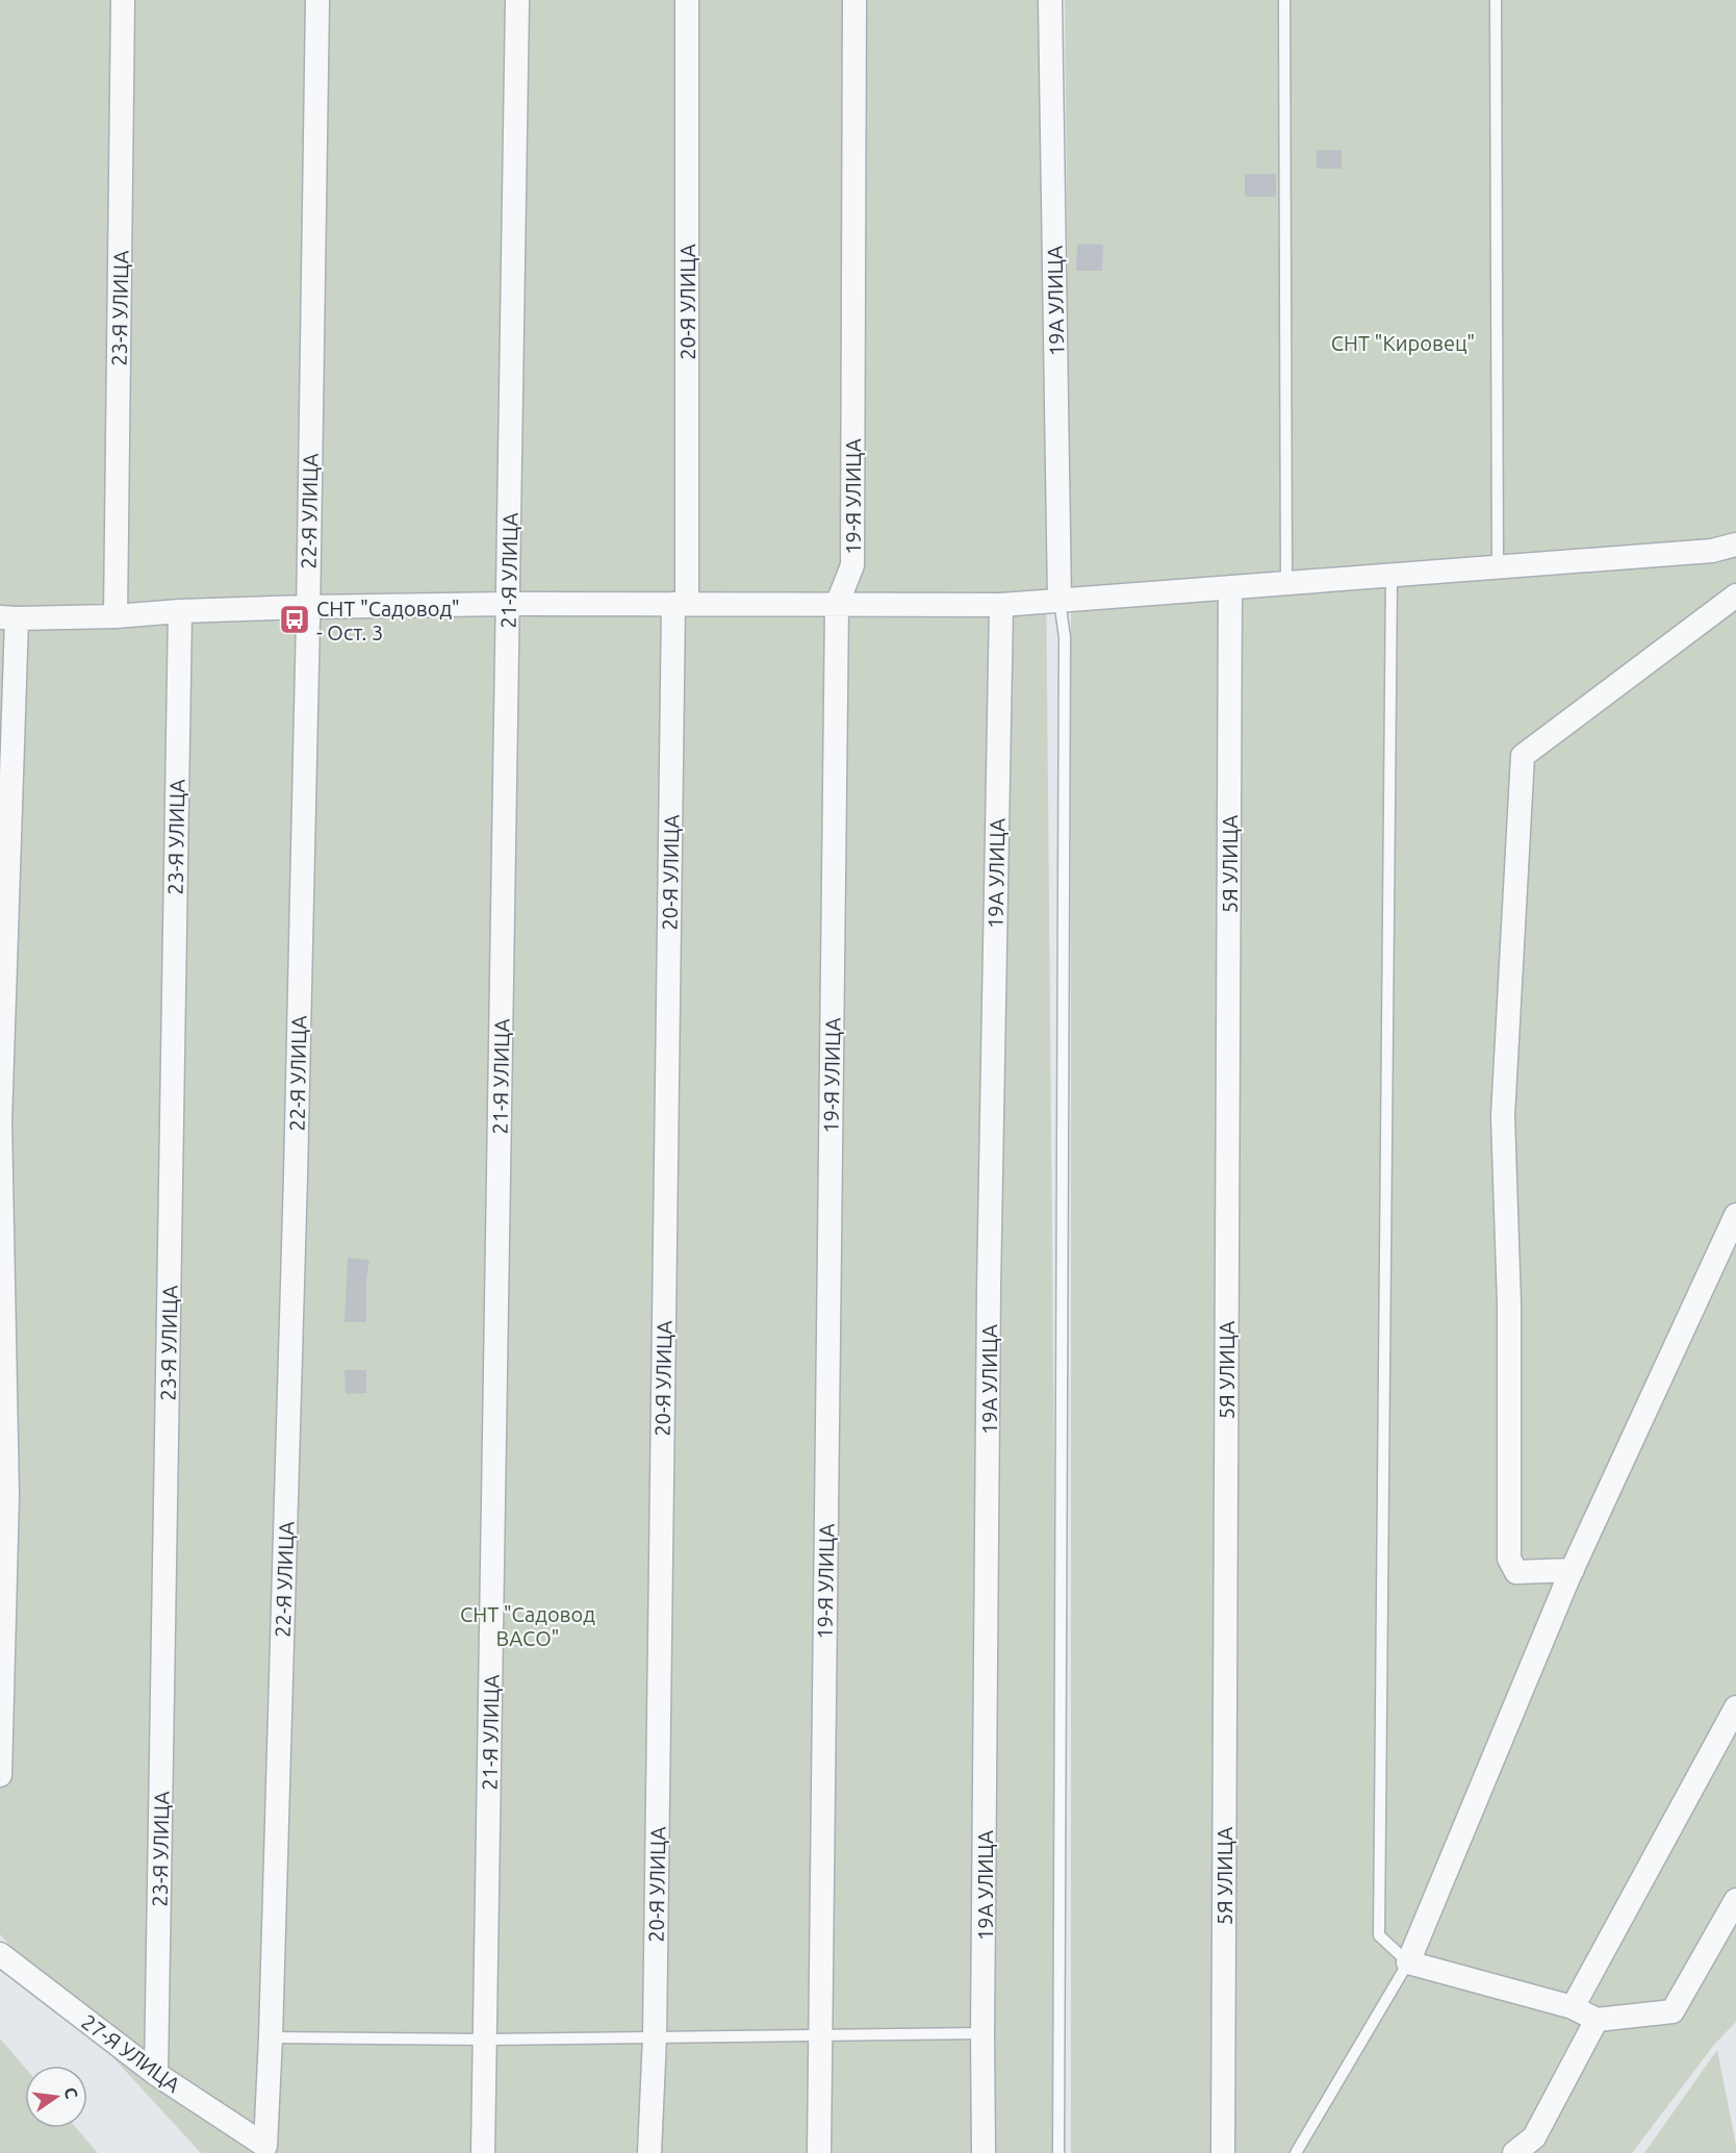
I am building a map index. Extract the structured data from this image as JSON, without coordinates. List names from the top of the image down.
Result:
{
  "streets": {
    "street": [
      "19А УЛИЦА",
      "20-Я УЛИЦА",
      "23-Я УЛИЦА",
      "19-Я УЛИЦА",
      "22-Я УЛИЦА",
      "21-Я УЛИЦА",
      "5Я УЛИЦА",
      "27-Я УЛИЦА"
    ]
  },
  "crossings": [
    ["23-Я УЛИЦА", "27-Я УЛИЦА"],
    ["22-Я УЛИЦА", "27-Я УЛИЦА"]
  ],
  "parks": ["СНТ \"Кировец\"", "СНТ \"Садовод ВАСО\""],
  "places": {
    "bus stop": ["СНТ \"Садовод\" - Ост. 3"]
  },
  "north": "right"
}
